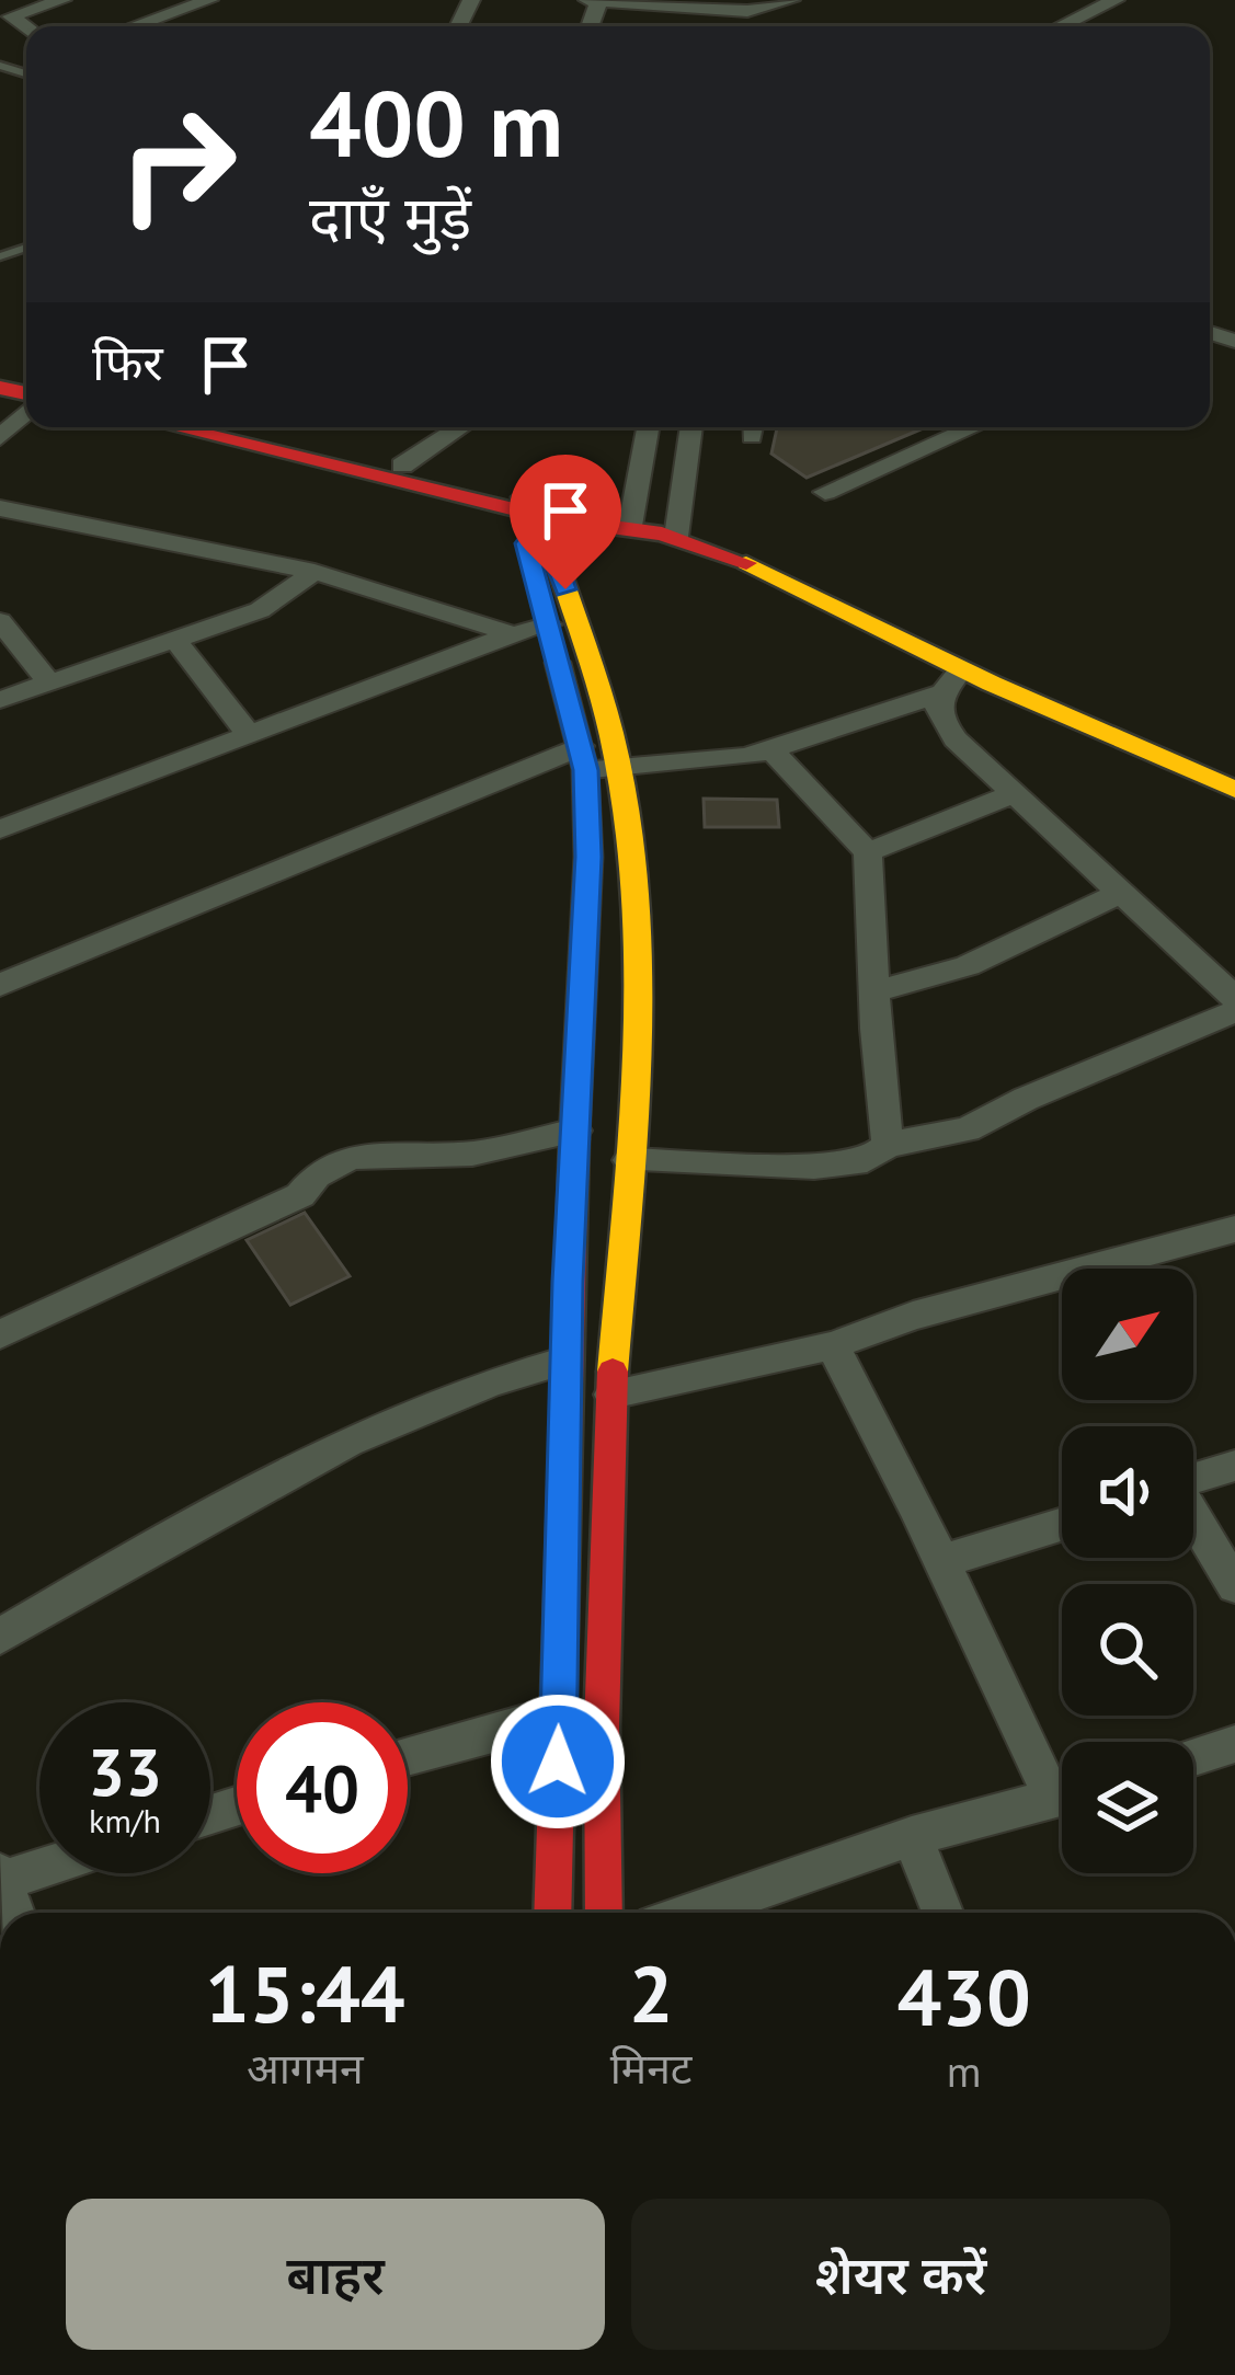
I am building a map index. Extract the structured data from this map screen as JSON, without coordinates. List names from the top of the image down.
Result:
{
  "north": "top right",
  "page": {
    "turn": ["400 m", "दाएँ मुड़ें"],
    "then": "फिर",
    "speed": "33 km/h",
    "limit": "40",
    "eta": [
      "15:44",
      "आगमन",
      "2",
      "मिनट",
      "430",
      "m"
    ],
    "buttons": ["बाहर", "शेयर करें"]
  }
}
